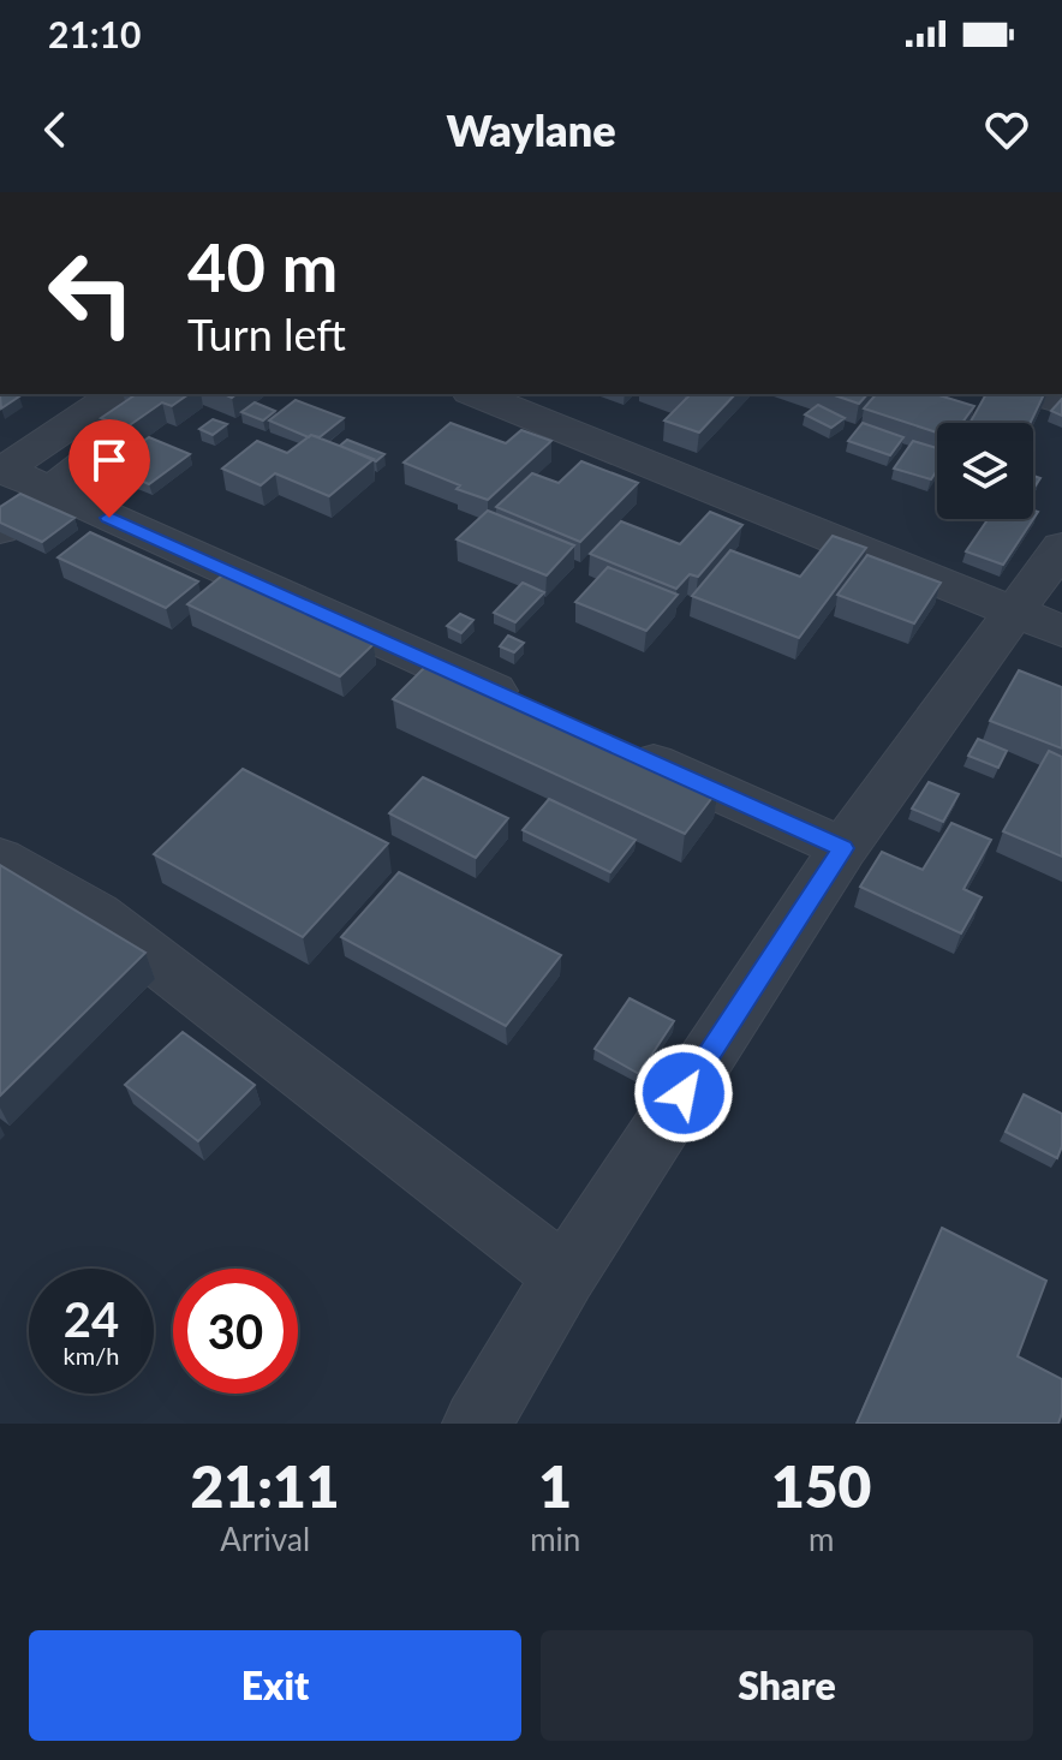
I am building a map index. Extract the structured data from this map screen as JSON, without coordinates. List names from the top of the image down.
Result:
{
  "page": {
    "status": "21:10",
    "header": "Waylane",
    "turn": ["40 m", "Turn left"],
    "speed": "24 km/h",
    "limit": "30",
    "eta": [
      "21:11",
      "Arrival",
      "1",
      "min",
      "150",
      "m"
    ],
    "buttons": ["Exit", "Share"]
  }
}
